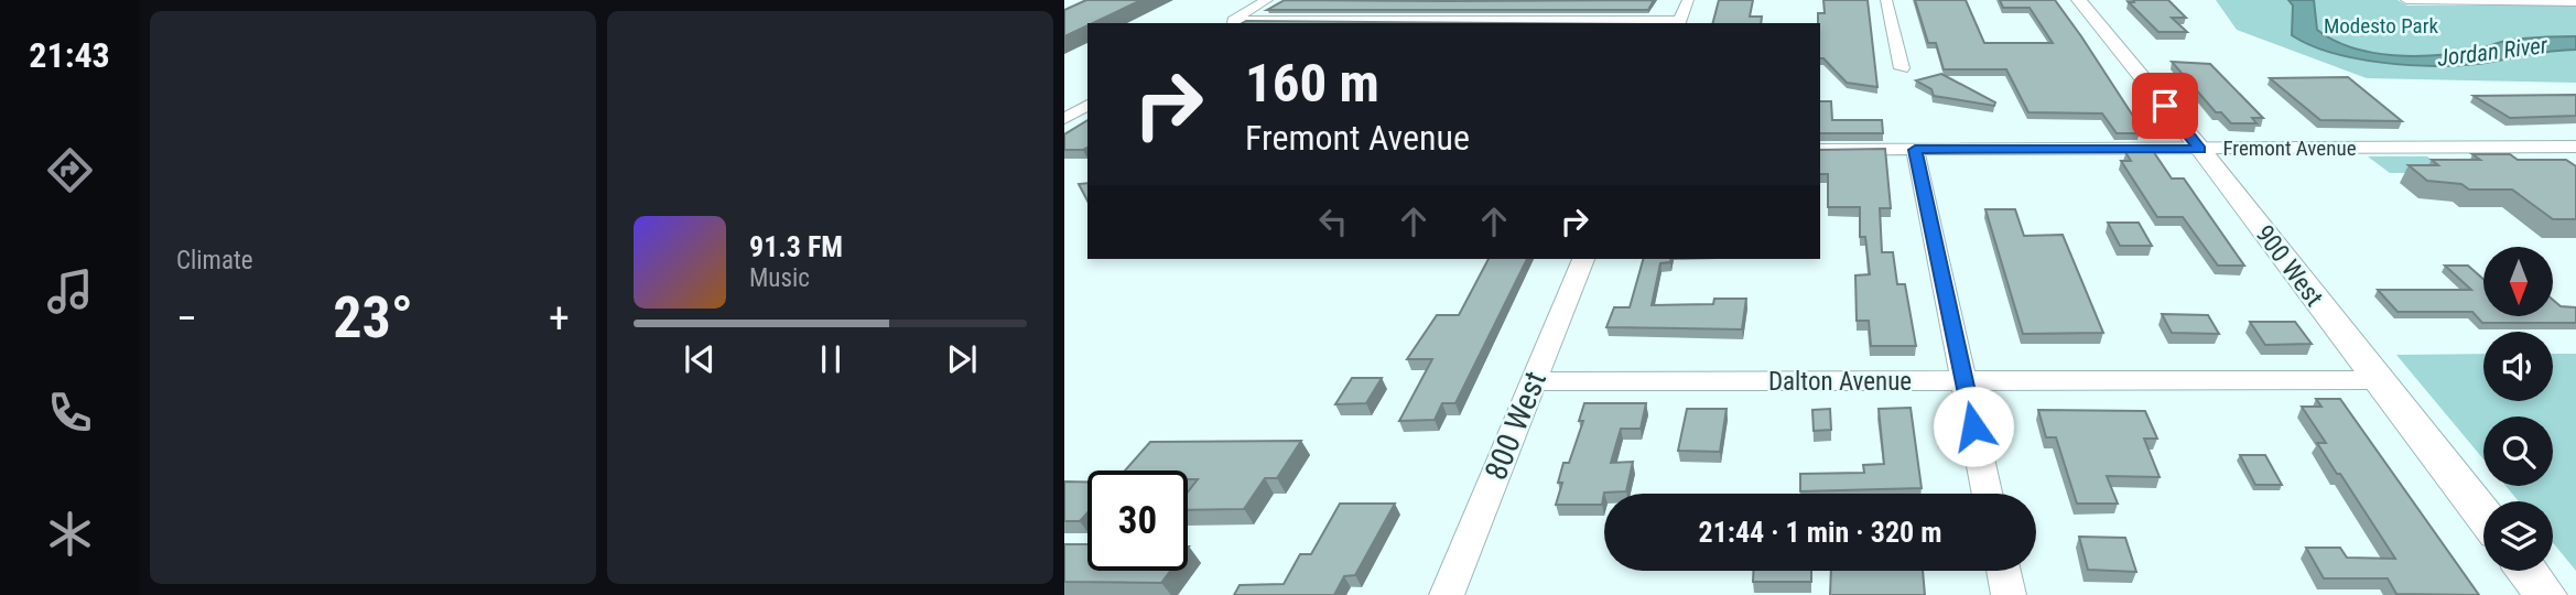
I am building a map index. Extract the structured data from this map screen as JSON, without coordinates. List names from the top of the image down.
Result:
{
  "streets": {
    "main road": ["900 West"],
    "street": ["Fremont Avenue", "Dalton Avenue", "800 West"]
  },
  "crossings": [
    ["Fremont Avenue", "900 West"],
    ["900 West", "Dalton Avenue"],
    ["Dalton Avenue", "800 West"]
  ],
  "water": ["Jordan River"],
  "parks": ["Modesto Park"],
  "north": "bottom",
  "page": {
    "tabs": "21:43",
    "tile": "Climate",
    "turn": ["160 m", "Fremont Avenue"],
    "song": ["91.3 FM", "Music"],
    "heat": ["−", "23°", "+"],
    "limit": "30",
    "trip": "21:44 · 1 min · 320 m"
  }
}
